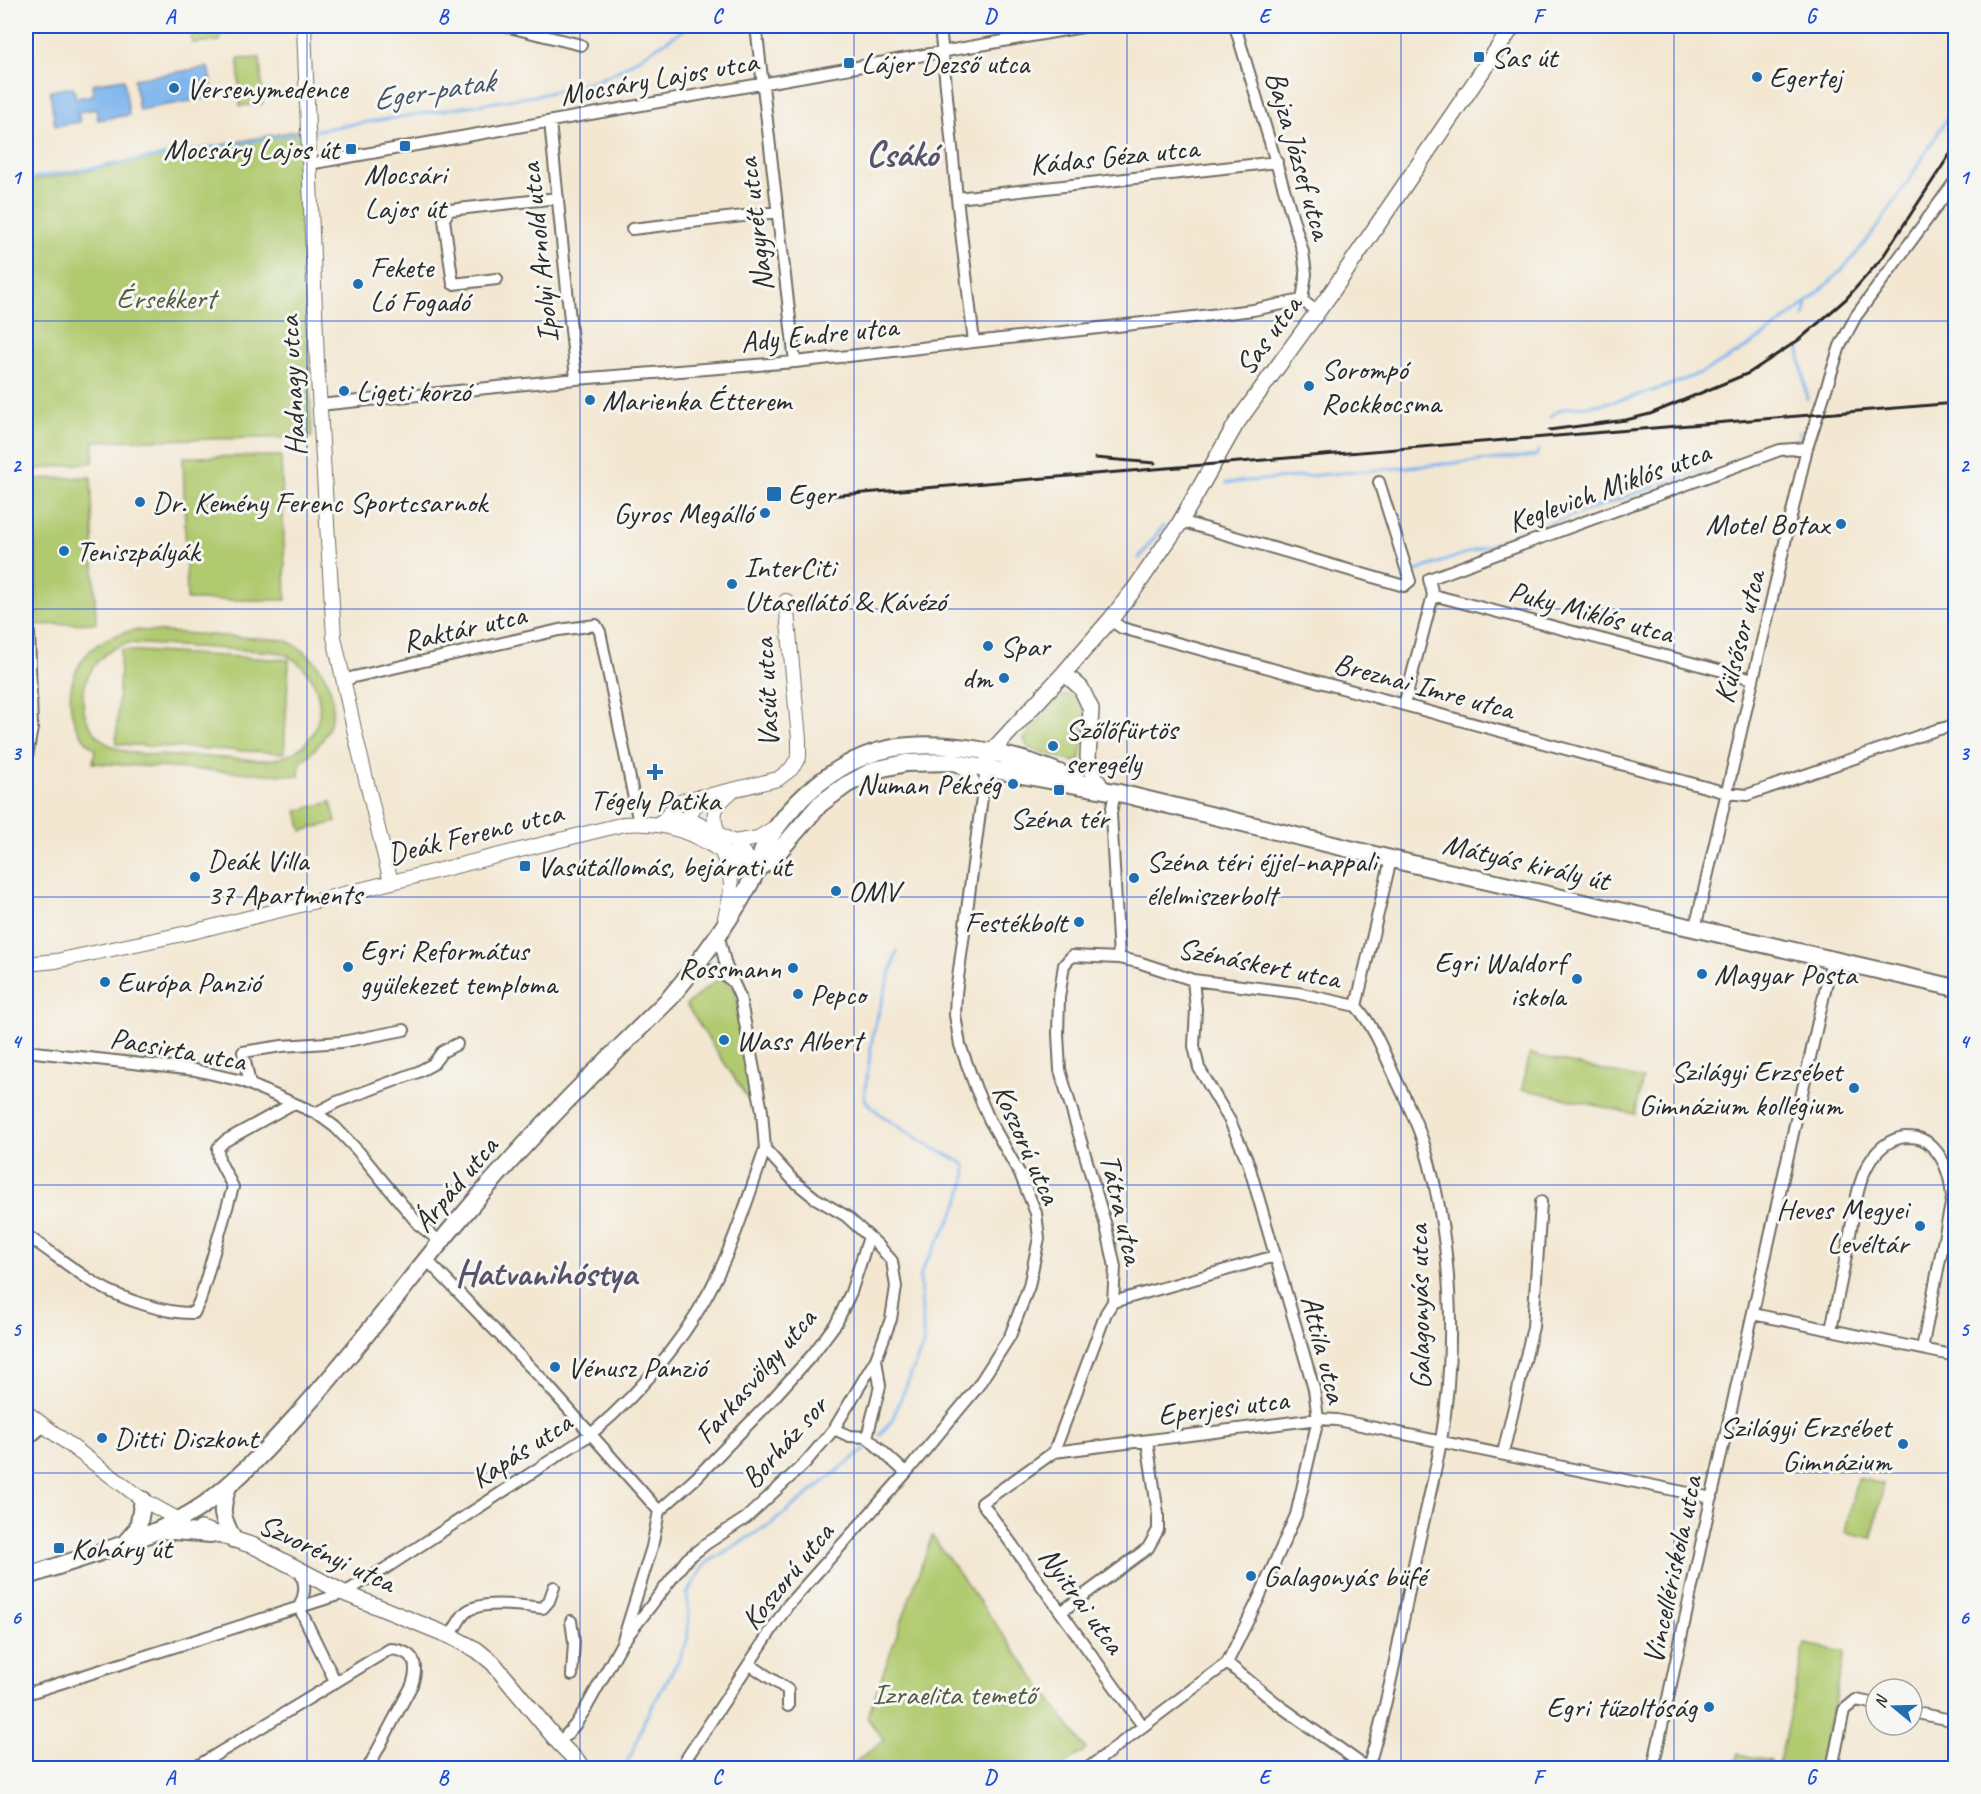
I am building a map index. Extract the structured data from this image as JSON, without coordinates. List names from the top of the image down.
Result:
{
  "streets": {
    "main road": [
      "Sas utca",
      "Mátyás király út",
      "Árpád utca",
      "Szvorényi utca"
    ],
    "street": [
      "Mocsáry Lajos utca",
      "Bajza József utca",
      "Kádas Géza utca",
      "Nagyrét utca",
      "Ipolyi Arnold utca",
      "Ady Endre utca",
      "Hadnagy utca",
      "Keglevich Miklós utca",
      "Puky Miklós utca",
      "Raktár utca",
      "Külsősor utca",
      "Breznai Imre utca",
      "Vasút utca",
      "Deák Ferenc utca",
      "Szénáskert utca",
      "Pacsirta utca",
      "Koszorú utca",
      "Tátra utca",
      "Galagonyás utca",
      "Attila utca",
      "Farkasvölgy utca",
      "Eperjesi utca",
      "Borház sor",
      "Kapás utca",
      "Vincellériskola utca",
      "Nyitrai utca"
    ]
  },
  "crossings": [
    ["Mocsáry Lajos utca", "Nagyrét utca"],
    ["Mocsáry Lajos utca", "Ipolyi Arnold utca"],
    ["Mocsáry Lajos utca", "Hadnagy utca"],
    ["Bajza József utca", "Kádas Géza utca"],
    ["Bajza József utca", "Ady Endre utca"],
    ["Nagyrét utca", "Ady Endre utca"],
    ["Ipolyi Arnold utca", "Ady Endre utca"],
    ["Ady Endre utca", "Hadnagy utca"],
    ["Sas utca", "Breznai Imre utca"],
    ["Sas utca", "Mátyás király út"],
    ["Sas utca", "Koszorú utca"],
    ["Hadnagy utca", "Raktár utca"],
    ["Hadnagy utca", "Deák Ferenc utca"],
    ["Keglevich Miklós utca", "Puky Miklós utca"],
    ["Keglevich Miklós utca", "Külsősor utca"],
    ["Puky Miklós utca", "Külsősor utca"],
    ["Raktár utca", "Deák Ferenc utca"],
    ["Külsősor utca", "Breznai Imre utca"],
    ["Külsősor utca", "Mátyás király út"],
    ["Vasút utca", "Deák Ferenc utca"],
    ["Deák Ferenc utca", "Mátyás király út"],
    ["Deák Ferenc utca", "Árpád utca"],
    ["Mátyás király út", "Koszorú utca"],
    ["Mátyás király út", "Árpád utca"],
    ["Mátyás király út", "Vincellériskola utca"],
    ["Szénáskert utca", "Tátra utca"],
    ["Szénáskert utca", "Galagonyás utca"],
    ["Szénáskert utca", "Attila utca"],
    ["Pacsirta utca", "Árpád utca"],
    ["Árpád utca", "Szvorényi utca"],
    ["Tátra utca", "Eperjesi utca"],
    ["Tátra utca", "Nyitrai utca"],
    ["Galagonyás utca", "Eperjesi utca"],
    ["Attila utca", "Eperjesi utca"],
    ["Attila utca", "Nyitrai utca"],
    ["Farkasvölgy utca", "Borház sor"],
    ["Eperjesi utca", "Vincellériskola utca"],
    ["Eperjesi utca", "Nyitrai utca"],
    ["Kapás utca", "Szvorényi utca"]
  ],
  "districts": ["Csákó", "Hatvanihóstya"],
  "water": ["Eger-patak"],
  "parks": ["Érsekkert", "Izraelita temető"],
  "places": {
    "transit": [
      "Sas út",
      "Lájer Dezső utca",
      "Mocsári Lajos út",
      "Mocsáry Lajos út",
      "Eger",
      "Széna tér",
      "Vasútállomás, bejárati út",
      "Koháry út"
    ],
    "other": [
      "Egertej",
      "Versenymedence",
      "Fekete Ló Fogadó",
      "Sorompó Rockkocsma",
      "Ligeti korzó",
      "Marienka Étterem",
      "Dr. Kemény Ferenc Sportcsarnok",
      "Gyros Megálló",
      "Motel Botax",
      "Teniszpályák",
      "InterCiti Utasellátó & Kávézó",
      "Spar",
      "dm",
      "Szőlőfürtös seregély",
      "Numan Pékség",
      "Deák Villa 37 Apartments",
      "Széna téri éjjel-nappali élelmiszerbolt",
      "OMV",
      "Festékbolt",
      "Egri Református gyülekezet temploma",
      "Rossmann",
      "Magyar Posta",
      "Egri Waldorf iskola",
      "Európa Panzió",
      "Pepco",
      "Wass Albert",
      "Szilágyi Erzsébet Gimnázium kollégium",
      "Heves Megyei Levéltár",
      "Vénusz Panzió",
      "Ditti Diszkont",
      "Szilágyi Erzsébet Gimnázium",
      "Galagonyás büfé",
      "Egri tűzoltóság"
    ],
    "health": ["Tégely Patika"]
  },
  "north": "left",
  "grid": {
    "columns": [
      "A",
      "B",
      "C",
      "D",
      "E",
      "F",
      "G"
    ],
    "rows": [
      "1",
      "2",
      "3",
      "4",
      "5",
      "6"
    ]
  }
}
